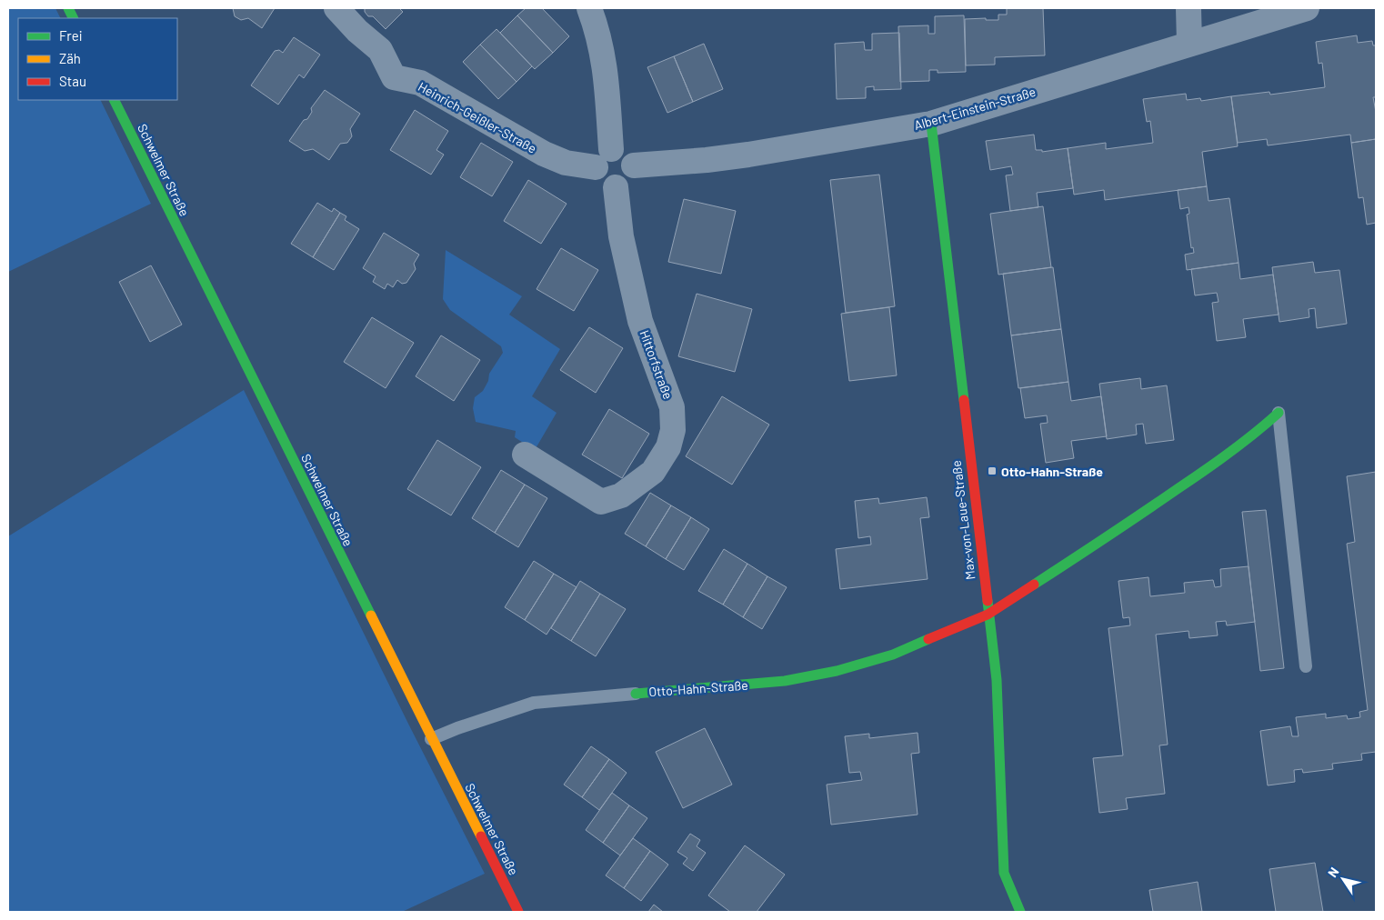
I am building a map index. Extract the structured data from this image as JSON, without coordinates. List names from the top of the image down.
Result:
{
  "streets": {
    "street": [
      "Albert-Einstein-Straße",
      "Heinrich-Geißler-Straße",
      "Schwelmer Straße",
      "Hittorfstraße",
      "Max-von-Laue-Straße",
      "Otto-Hahn-Straße"
    ]
  },
  "crossings": [
    ["Albert-Einstein-Straße", "Heinrich-Geißler-Straße"],
    ["Albert-Einstein-Straße", "Hittorfstraße"],
    ["Albert-Einstein-Straße", "Max-von-Laue-Straße"],
    ["Heinrich-Geißler-Straße", "Hittorfstraße"],
    ["Schwelmer Straße", "Otto-Hahn-Straße"],
    ["Max-von-Laue-Straße", "Otto-Hahn-Straße"]
  ],
  "places": {
    "transit": ["Otto-Hahn-Straße"]
  },
  "legend": ["Frei", "Zäh", "Stau"],
  "north": "top left"
}
